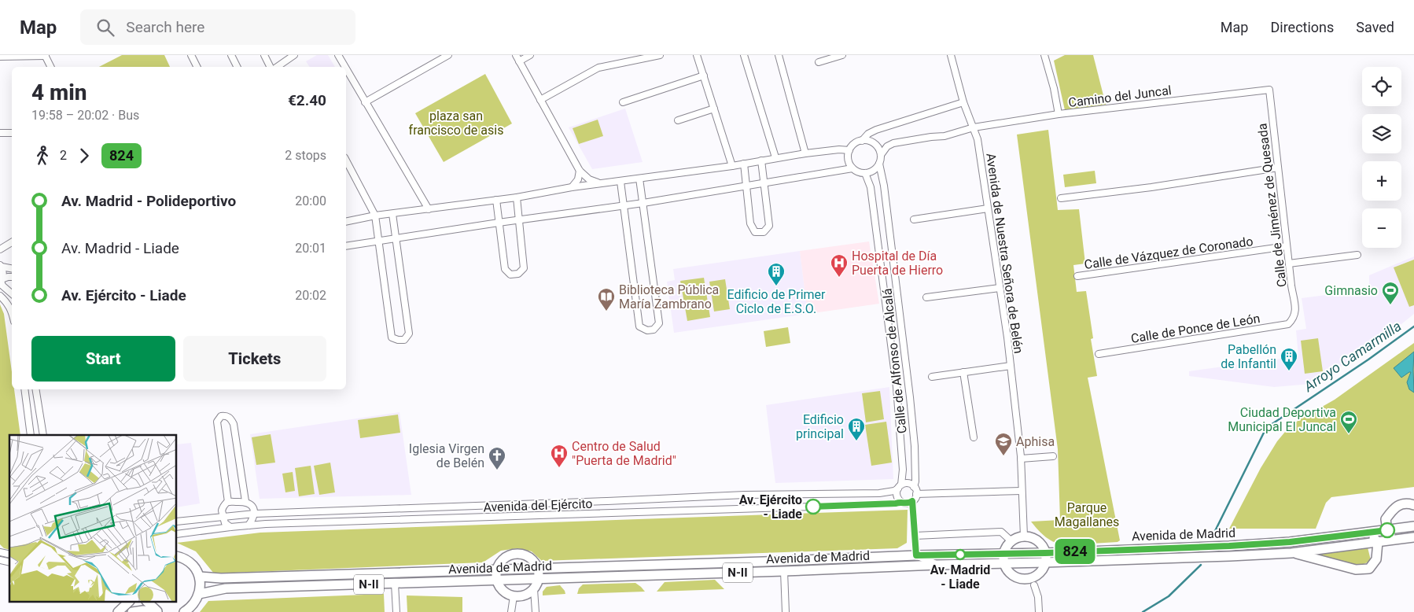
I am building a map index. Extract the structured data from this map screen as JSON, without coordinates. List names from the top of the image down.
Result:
{
  "streets": {
    "main road": ["Avenida de Madrid", "N-II"],
    "street": [
      "Camino del Juncal",
      "Calle de Jiménez de Quesada",
      "Calle de Vázquez de Coronado",
      "Avenida de Nuestra Señora de Belén",
      "Calle de Ponce de León",
      "Calle de Alfonso de Alcalá",
      "Avenida del Ejército"
    ]
  },
  "crossings": [
    ["Camino del Juncal", "Calle de Jiménez de Quesada"],
    ["Camino del Juncal", "Avenida de Nuestra Señora de Belén"],
    ["Camino del Juncal", "Calle de Alfonso de Alcalá"],
    ["Calle de Jiménez de Quesada", "Calle de Vázquez de Coronado"],
    ["Calle de Jiménez de Quesada", "Calle de Ponce de León"],
    ["Calle de Alfonso de Alcalá", "Avenida del Ejército"]
  ],
  "water": ["Arroyo Camarmilla"],
  "parks": ["plaza san francisco de asis", "Parque Magallanes"],
  "places": {
    "hospital": ["Hospital de Día Puerta de Hierro", "Centro de Salud \"Puerta de Madrid\""],
    "building": ["Edificio de Primer Ciclo de E.S.O.", "Pabellón de Infantil", "Edificio principal"],
    "sports": ["Gimnasio", "Ciudad Deportiva Municipal El Juncal"],
    "library": ["Biblioteca Pública María Zambrano"],
    "school or university": ["Aphisa"],
    "church": ["Iglesia Virgen de Belén"],
    "other": ["Av. Ejército - Liade", "Av. Madrid - Liade"]
  },
  "lines": ["bus line 824"],
  "page": {
    "header": "Map",
    "search": "Search here",
    "nav": ["Map", "Directions", "Saved"],
    "on_map": "824",
    "map_buttons": ["+", "−"],
    "heading": ["4 min", "19:58 – 20:02 · Bus", "€2.40"],
    "legs": ["2", "824", "2 stops"],
    "list": [
      {
        "name": "Av. Madrid - Polideportivo",
        "value": "20:00"
      },
      {
        "name": "Av. Madrid - Liade",
        "value": "20:01"
      },
      {
        "name": "Av. Ejército - Liade",
        "value": "20:02"
      }
    ],
    "buttons": ["Start", "Tickets"]
  }
}
